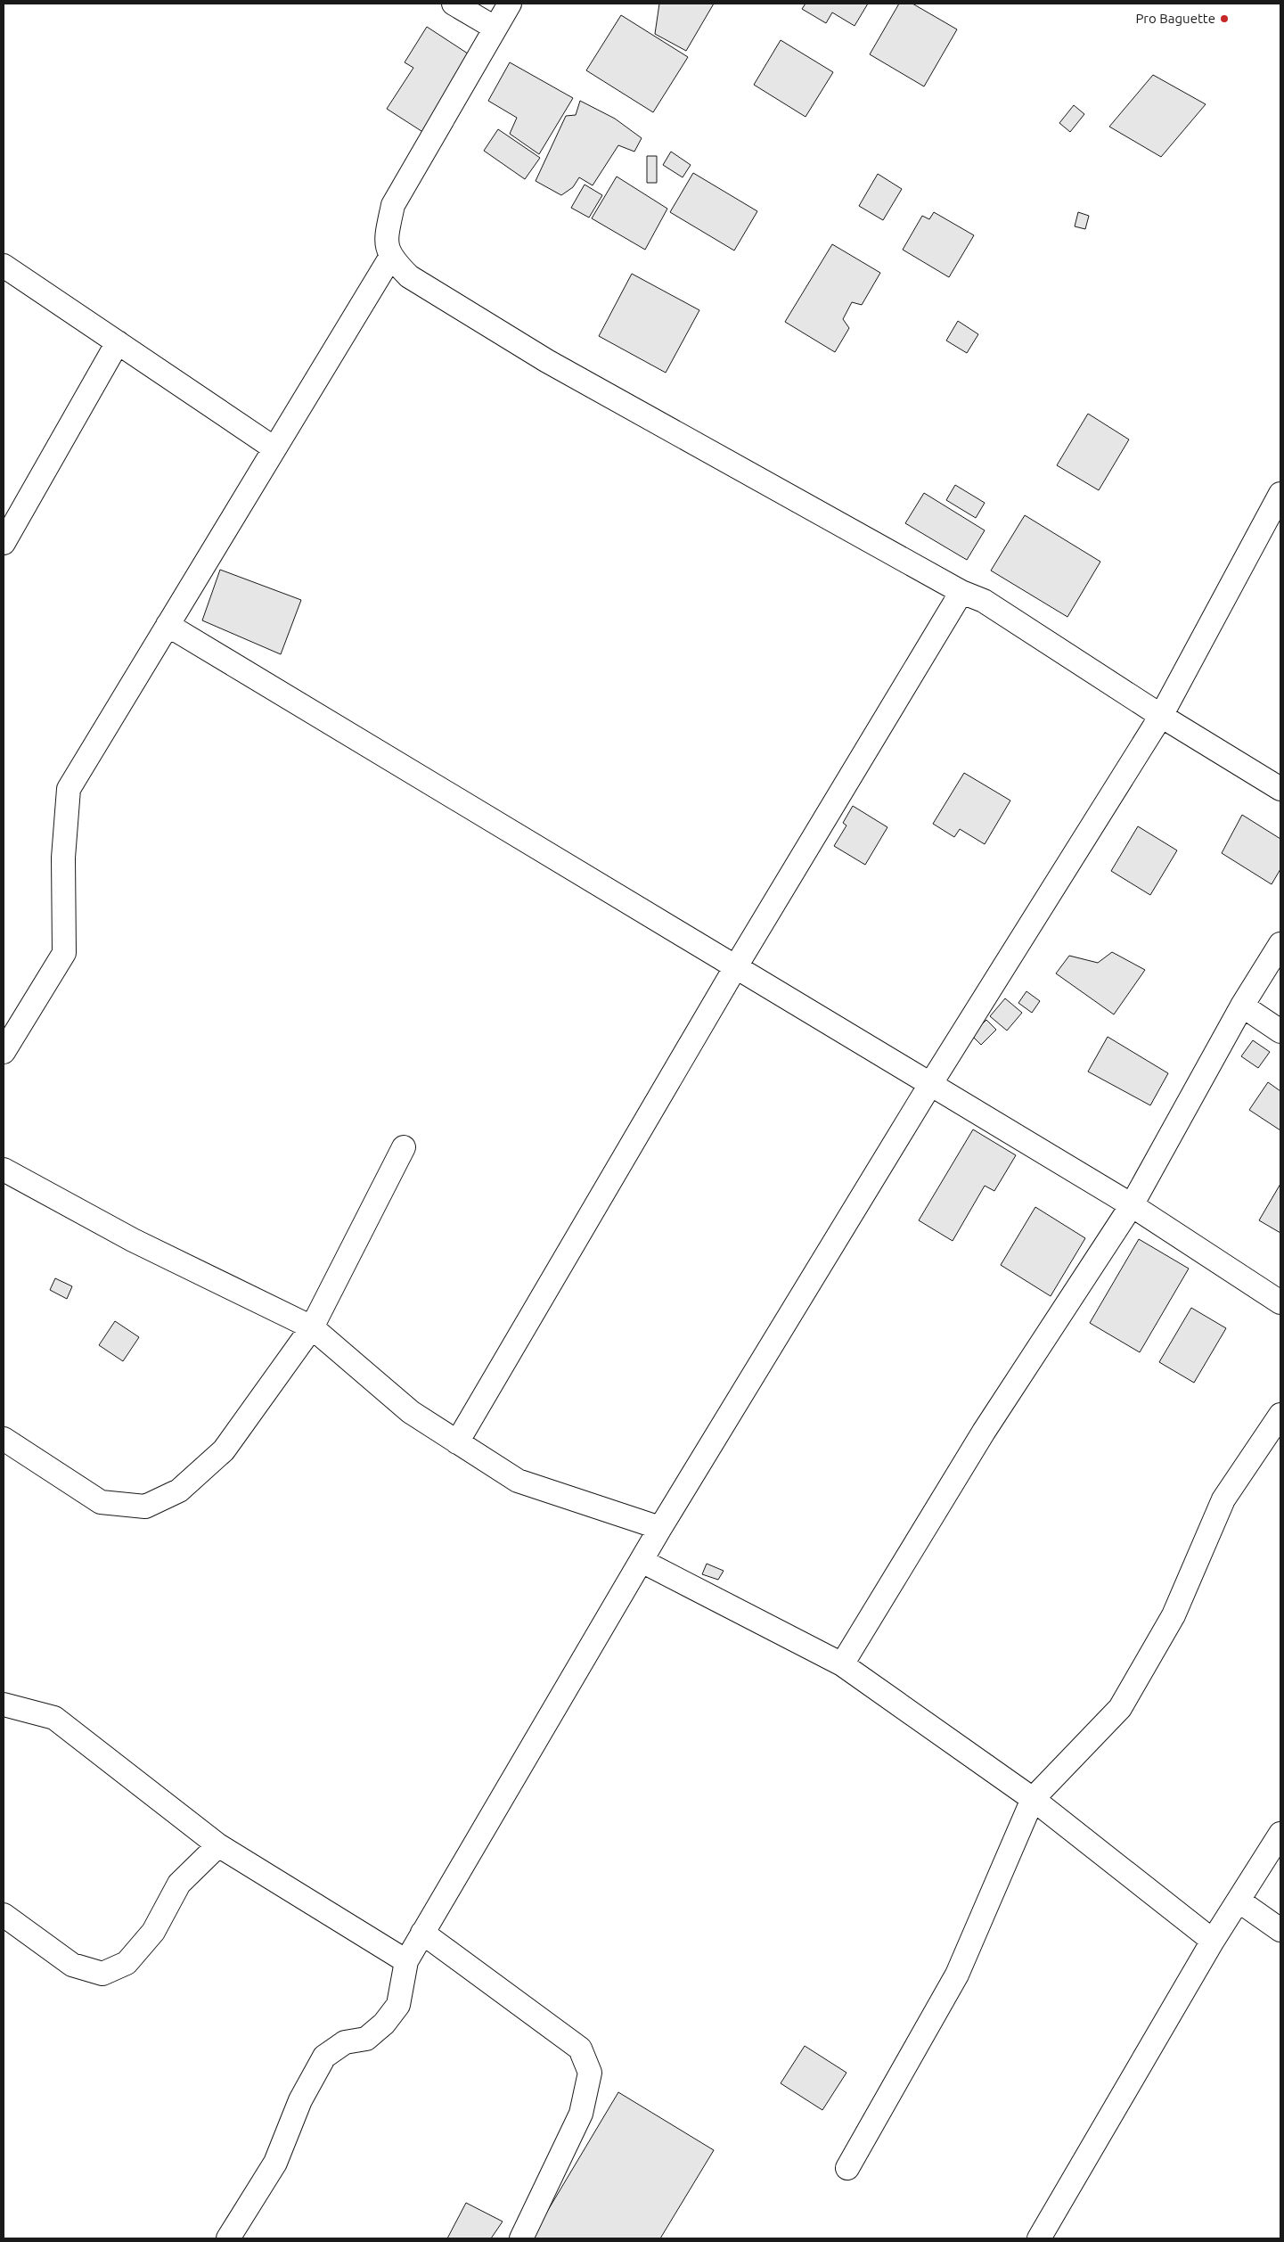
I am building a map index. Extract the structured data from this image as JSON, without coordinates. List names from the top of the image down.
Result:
{
  "places": ["Pro Baguette"]
}
